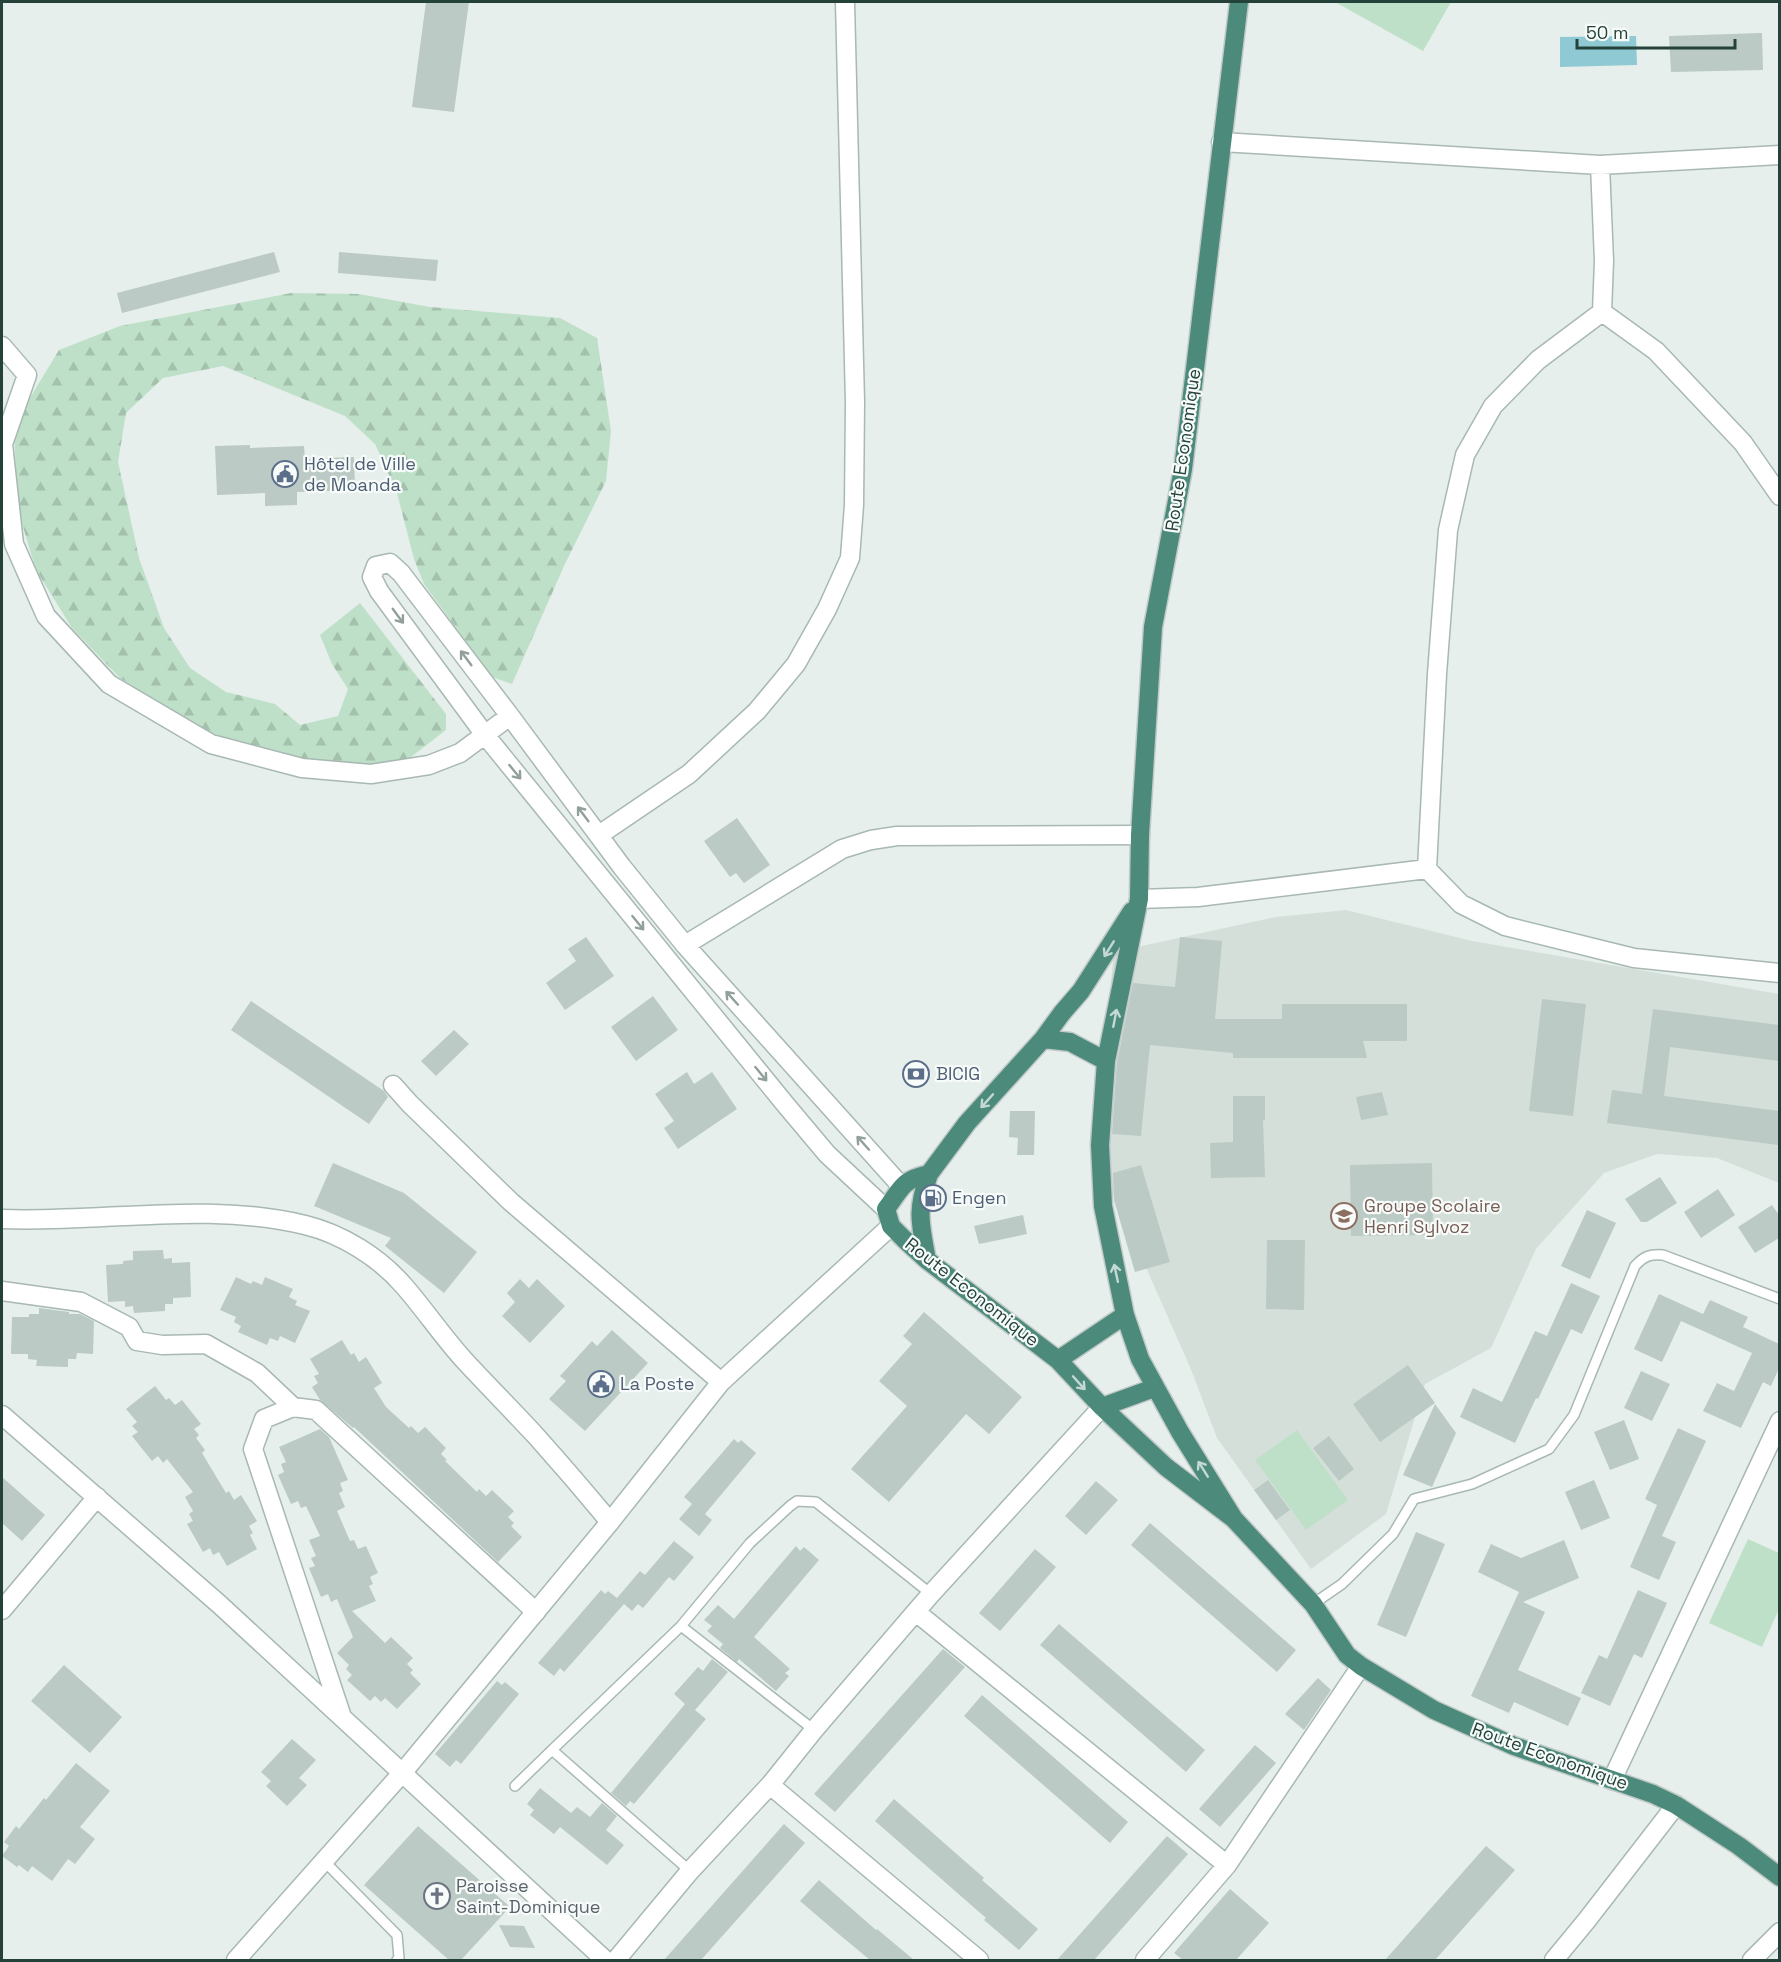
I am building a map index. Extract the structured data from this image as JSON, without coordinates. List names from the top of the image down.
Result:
{
  "streets": {
    "highway": ["Route Economique"]
  },
  "places": {
    "public building": ["Hôtel de Ville de Moanda", "La Poste"],
    "bank": ["BICIG"],
    "fuel station": ["Engen"],
    "school or university": ["Groupe Scolaire Henri Sylvoz"],
    "church": ["Paroisse Saint-Dominique"]
  },
  "scale_bar": "50 m"
}
